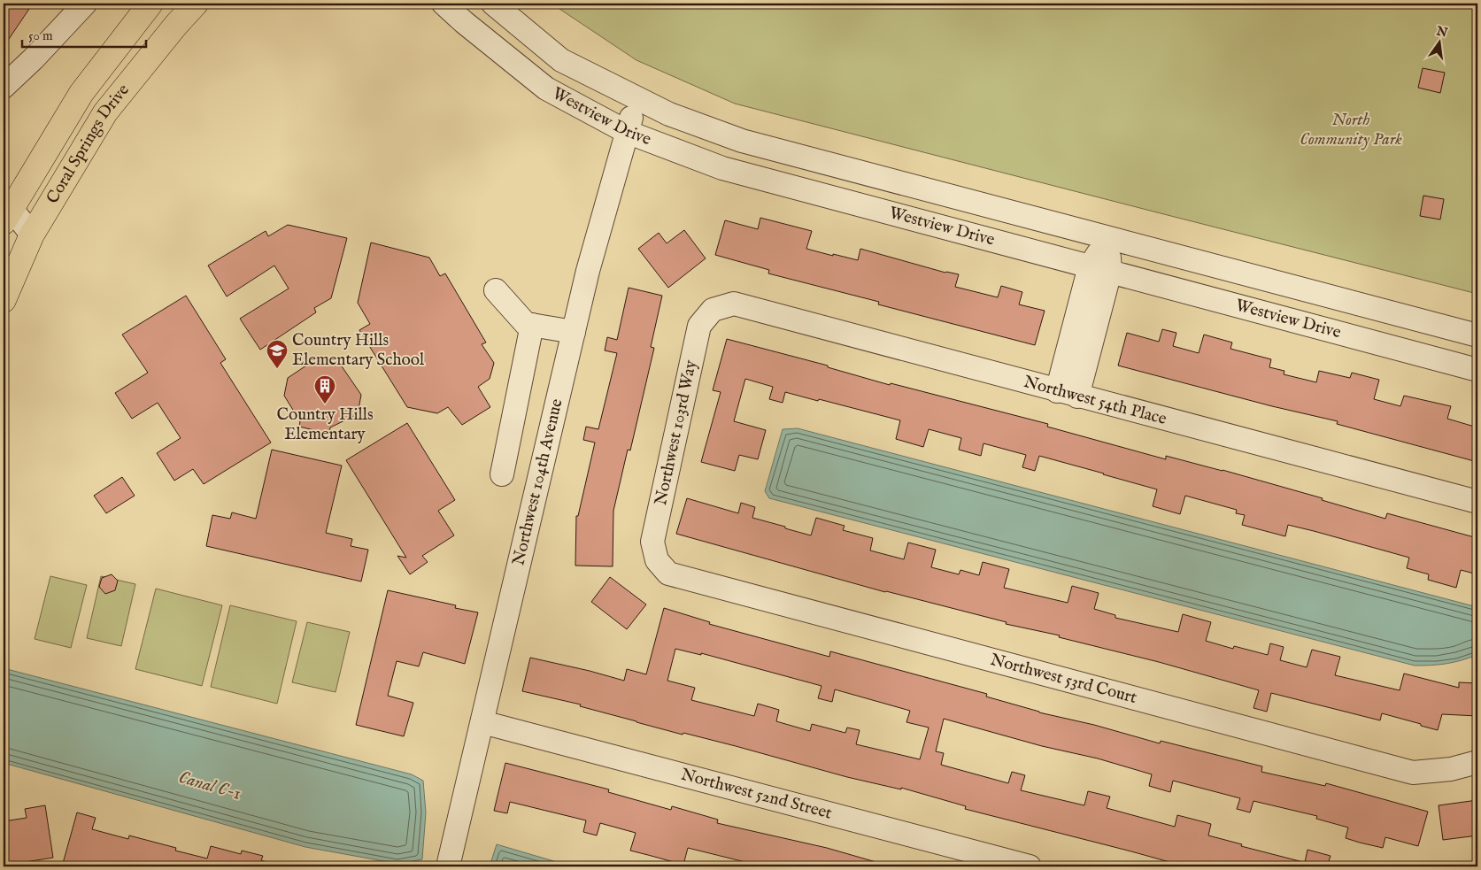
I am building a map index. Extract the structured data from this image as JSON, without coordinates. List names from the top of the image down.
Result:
{
  "streets": {
    "main road": ["Coral Springs Drive"],
    "street": [
      "Westview Drive",
      "Northwest 54th Place",
      "Northwest 103rd Way",
      "Northwest 104th Avenue",
      "Northwest 53rd Court",
      "Northwest 52nd Street"
    ]
  },
  "crossings": [
    ["Westview Drive", "Northwest 104th Avenue"],
    ["Northwest 54th Place", "Northwest 103rd Way"],
    ["Northwest 103rd Way", "Northwest 53rd Court"],
    ["Northwest 104th Avenue", "Northwest 52nd Street"]
  ],
  "water": ["Canal C-1"],
  "parks": ["North Community Park"],
  "places": {
    "school or university": ["Country Hills Elementary School"],
    "building": ["Country Hills Elementary"]
  },
  "scale_bar": "50 m",
  "north": "top"
}
